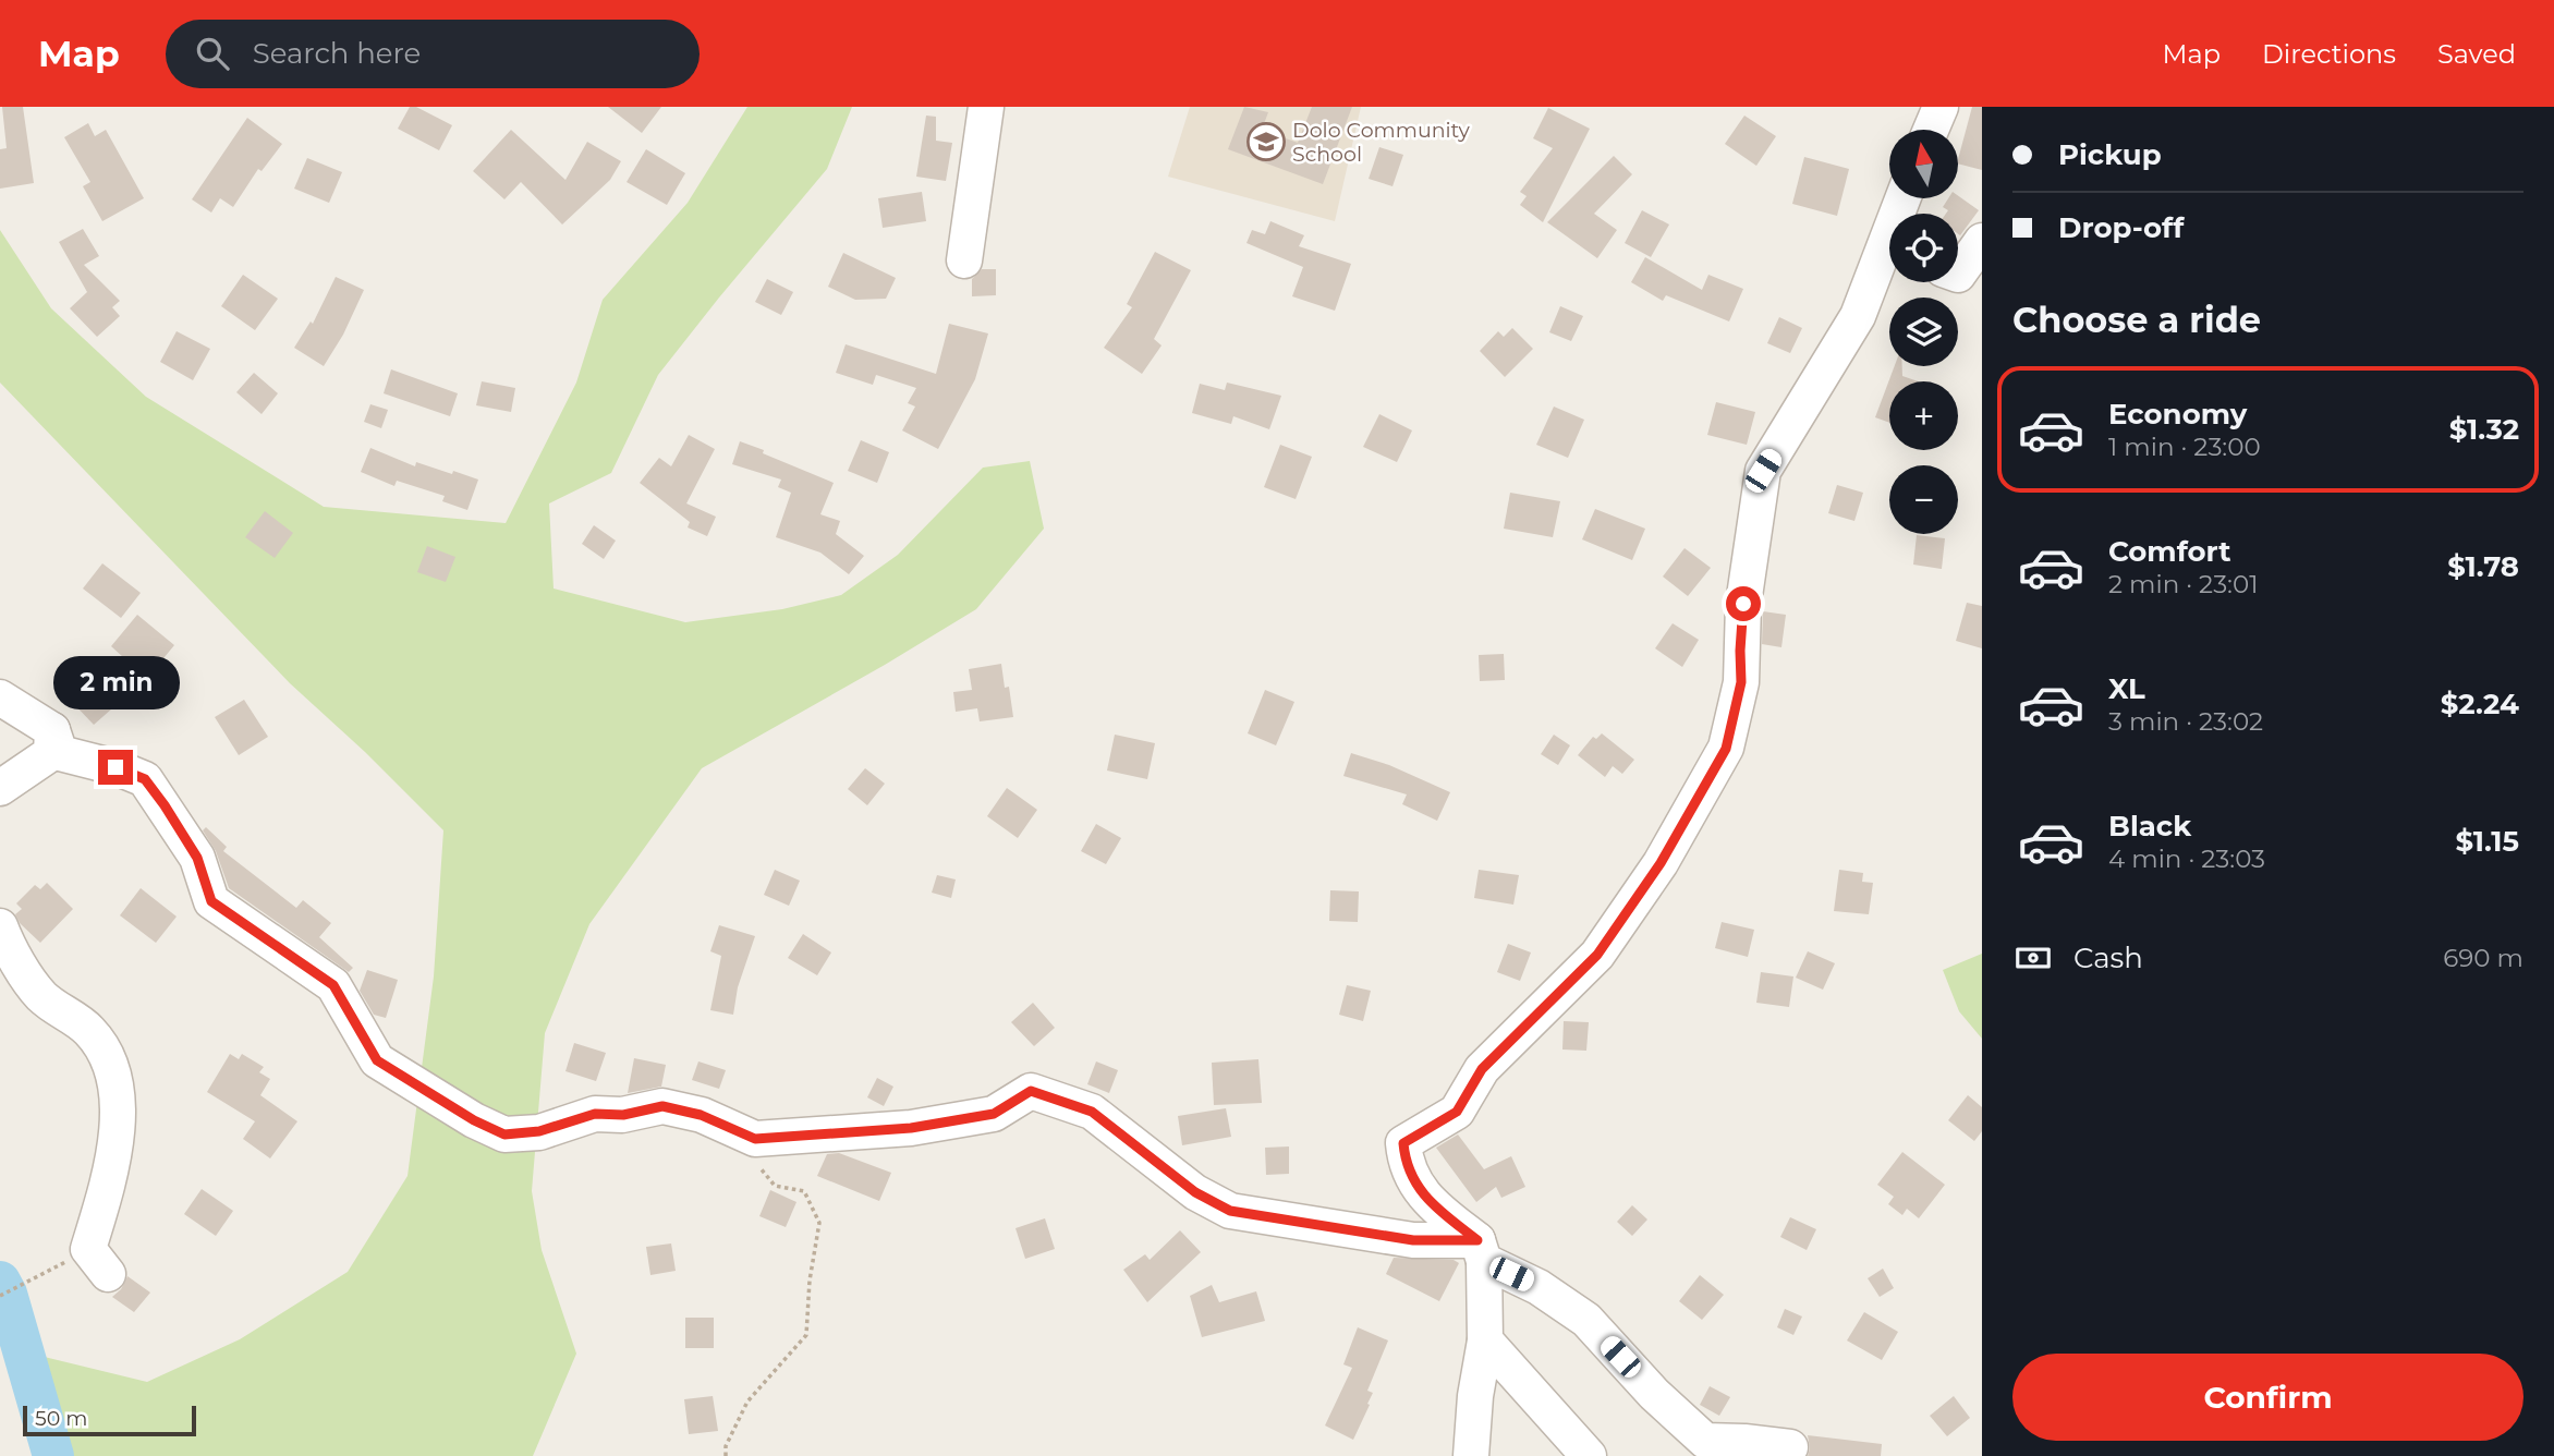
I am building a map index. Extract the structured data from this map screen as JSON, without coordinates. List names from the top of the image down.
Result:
{
  "places": {
    "school or university": ["Dolo Community School"]
  },
  "scale_bar": "50 m",
  "north": "top",
  "page": {
    "header": "Map",
    "search": "Search here",
    "nav": ["Map", "Directions", "Saved"],
    "banner": ["Pickup", "Drop-off"],
    "map_buttons": ["+", "−"],
    "heading": "Choose a ride",
    "list": [
      {
        "name": "Economy",
        "note": "1 min · 23:00",
        "value": "$1.32"
      },
      {
        "name": "Comfort",
        "note": "2 min · 23:01",
        "value": "$1.78"
      },
      {
        "name": "XL",
        "note": "3 min · 23:02",
        "value": "$2.24"
      },
      {
        "name": "Black",
        "note": "4 min · 23:03",
        "value": "$1.15"
      }
    ],
    "bubble": "2 min",
    "pay": ["Cash", "690 m"],
    "buttons": "Confirm",
    "scale": "50 m"
  }
}
